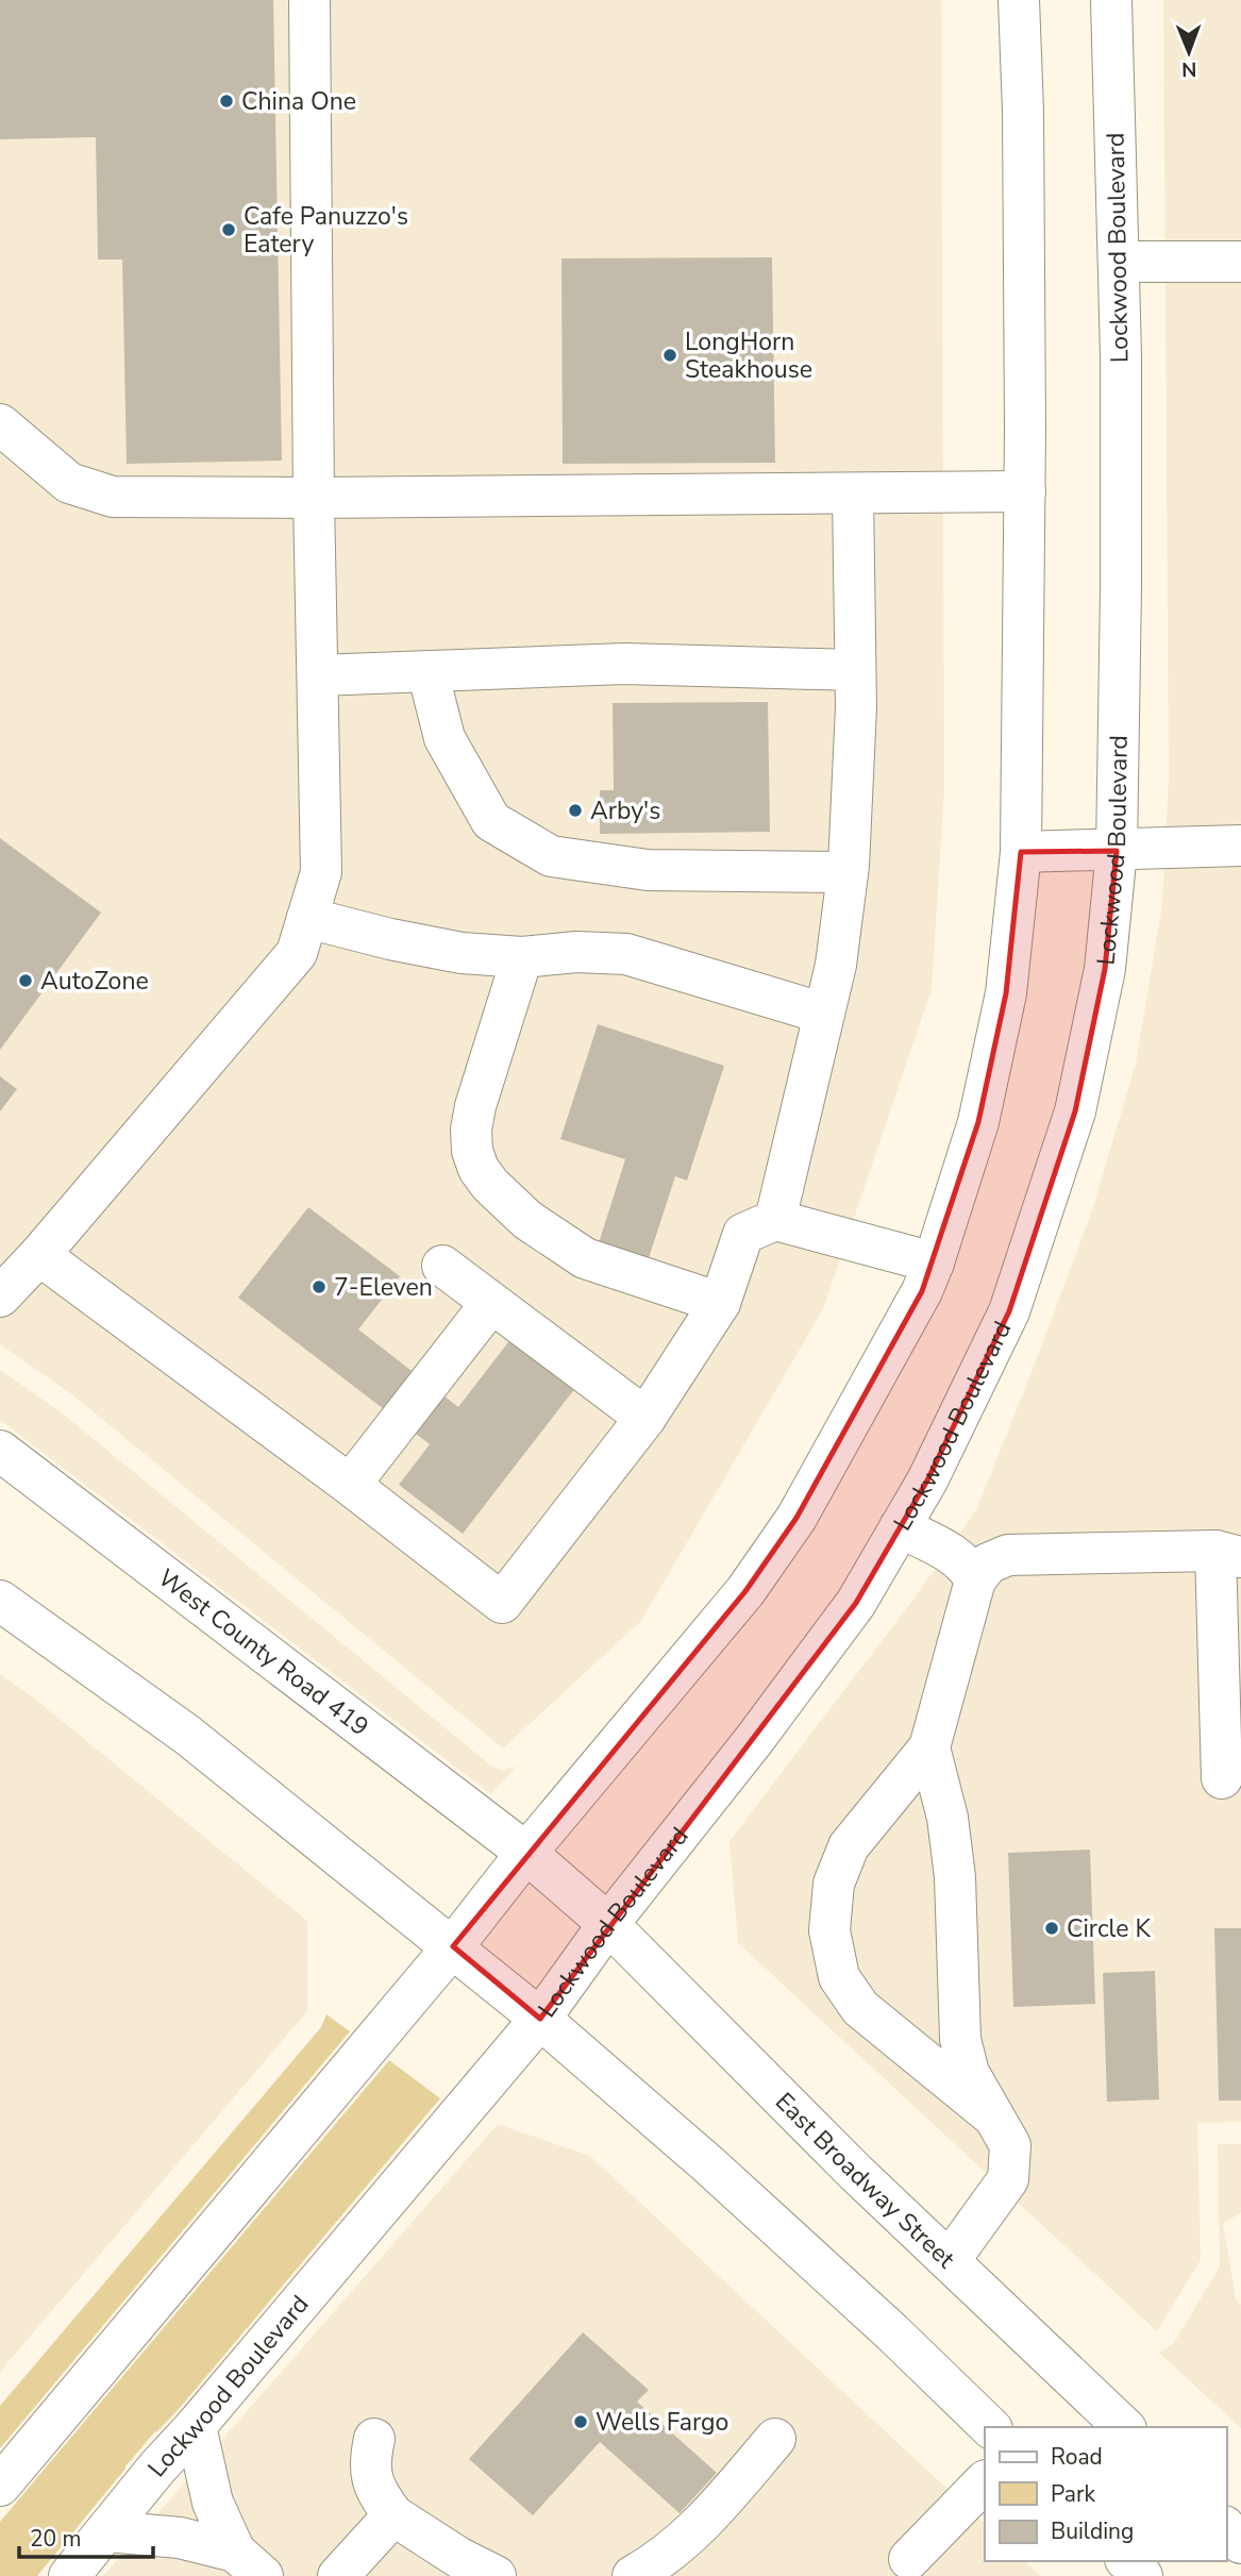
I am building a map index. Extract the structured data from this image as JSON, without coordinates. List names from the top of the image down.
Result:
{
  "streets": {
    "street": ["Lockwood Boulevard", "West County Road 419", "East Broadway Street"]
  },
  "crossings": [
    ["Lockwood Boulevard", "West County Road 419"],
    ["Lockwood Boulevard", "East Broadway Street"],
    ["West County Road 419", "East Broadway Street"]
  ],
  "places": [
    "China One",
    "Cafe Panuzzo's Eatery",
    "LongHorn Steakhouse",
    "Arby's",
    "AutoZone",
    "7-Eleven",
    "Circle K",
    "Wells Fargo"
  ],
  "legend": ["Road", "Park", "Building"],
  "scale_bar": "20 m",
  "north": "bottom"
}
